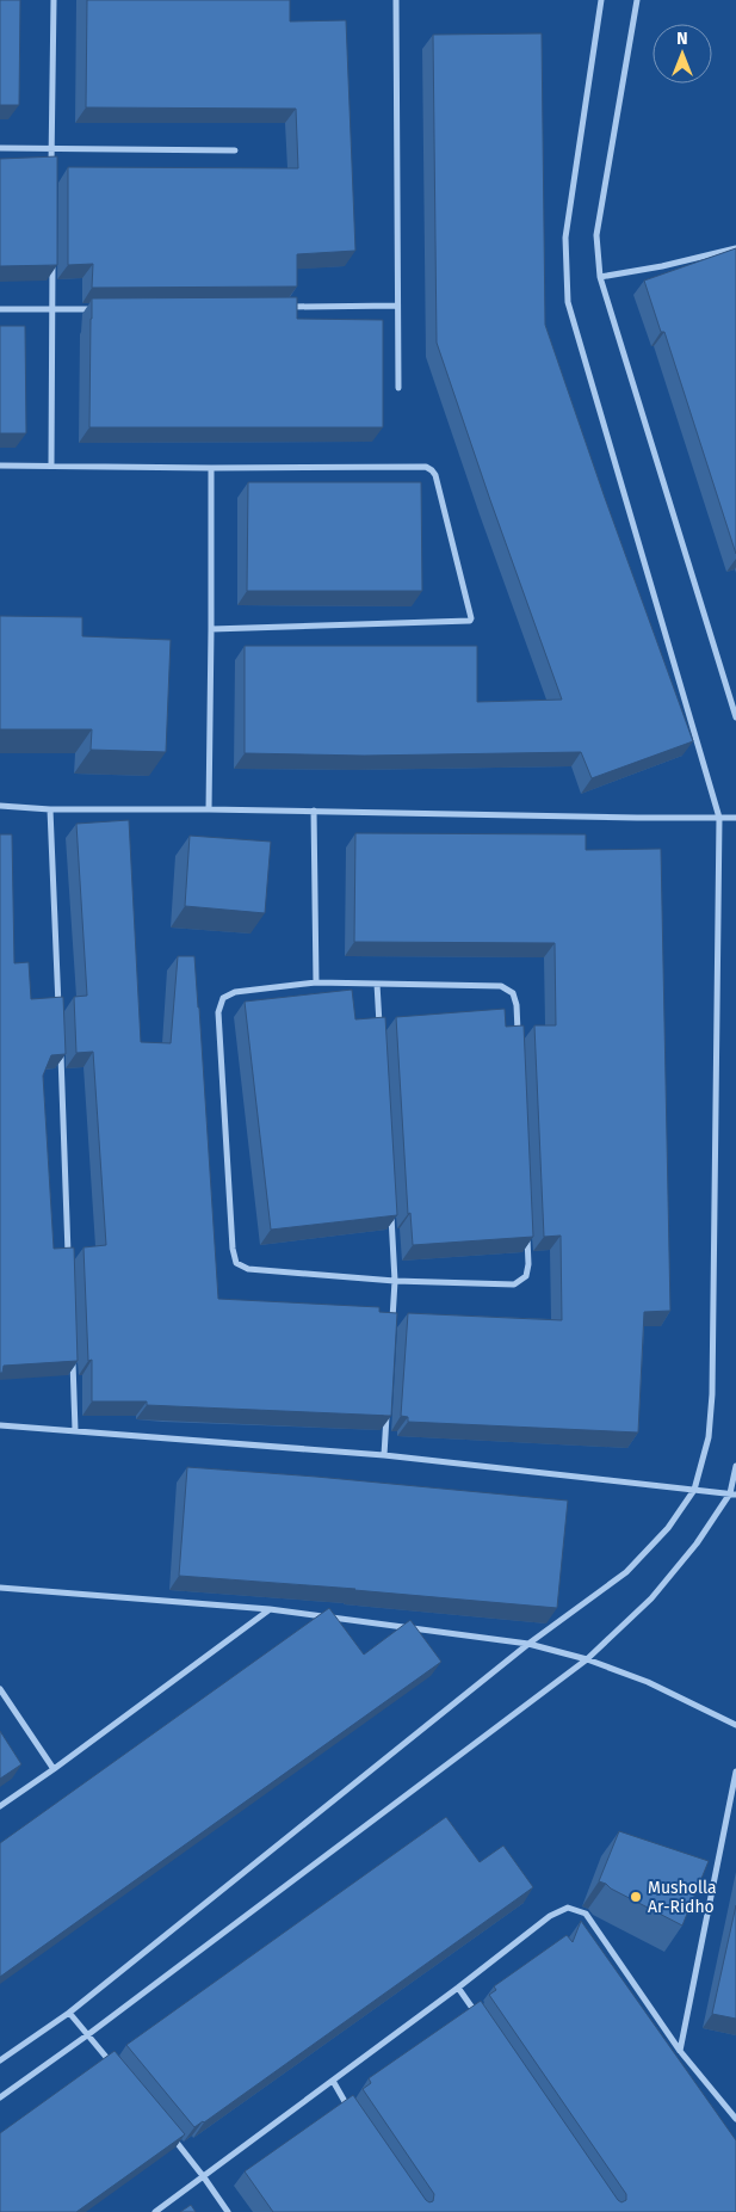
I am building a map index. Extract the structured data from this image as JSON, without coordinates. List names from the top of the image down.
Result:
{
  "places": ["Musholla Ar-Ridho"],
  "north": "top"
}
